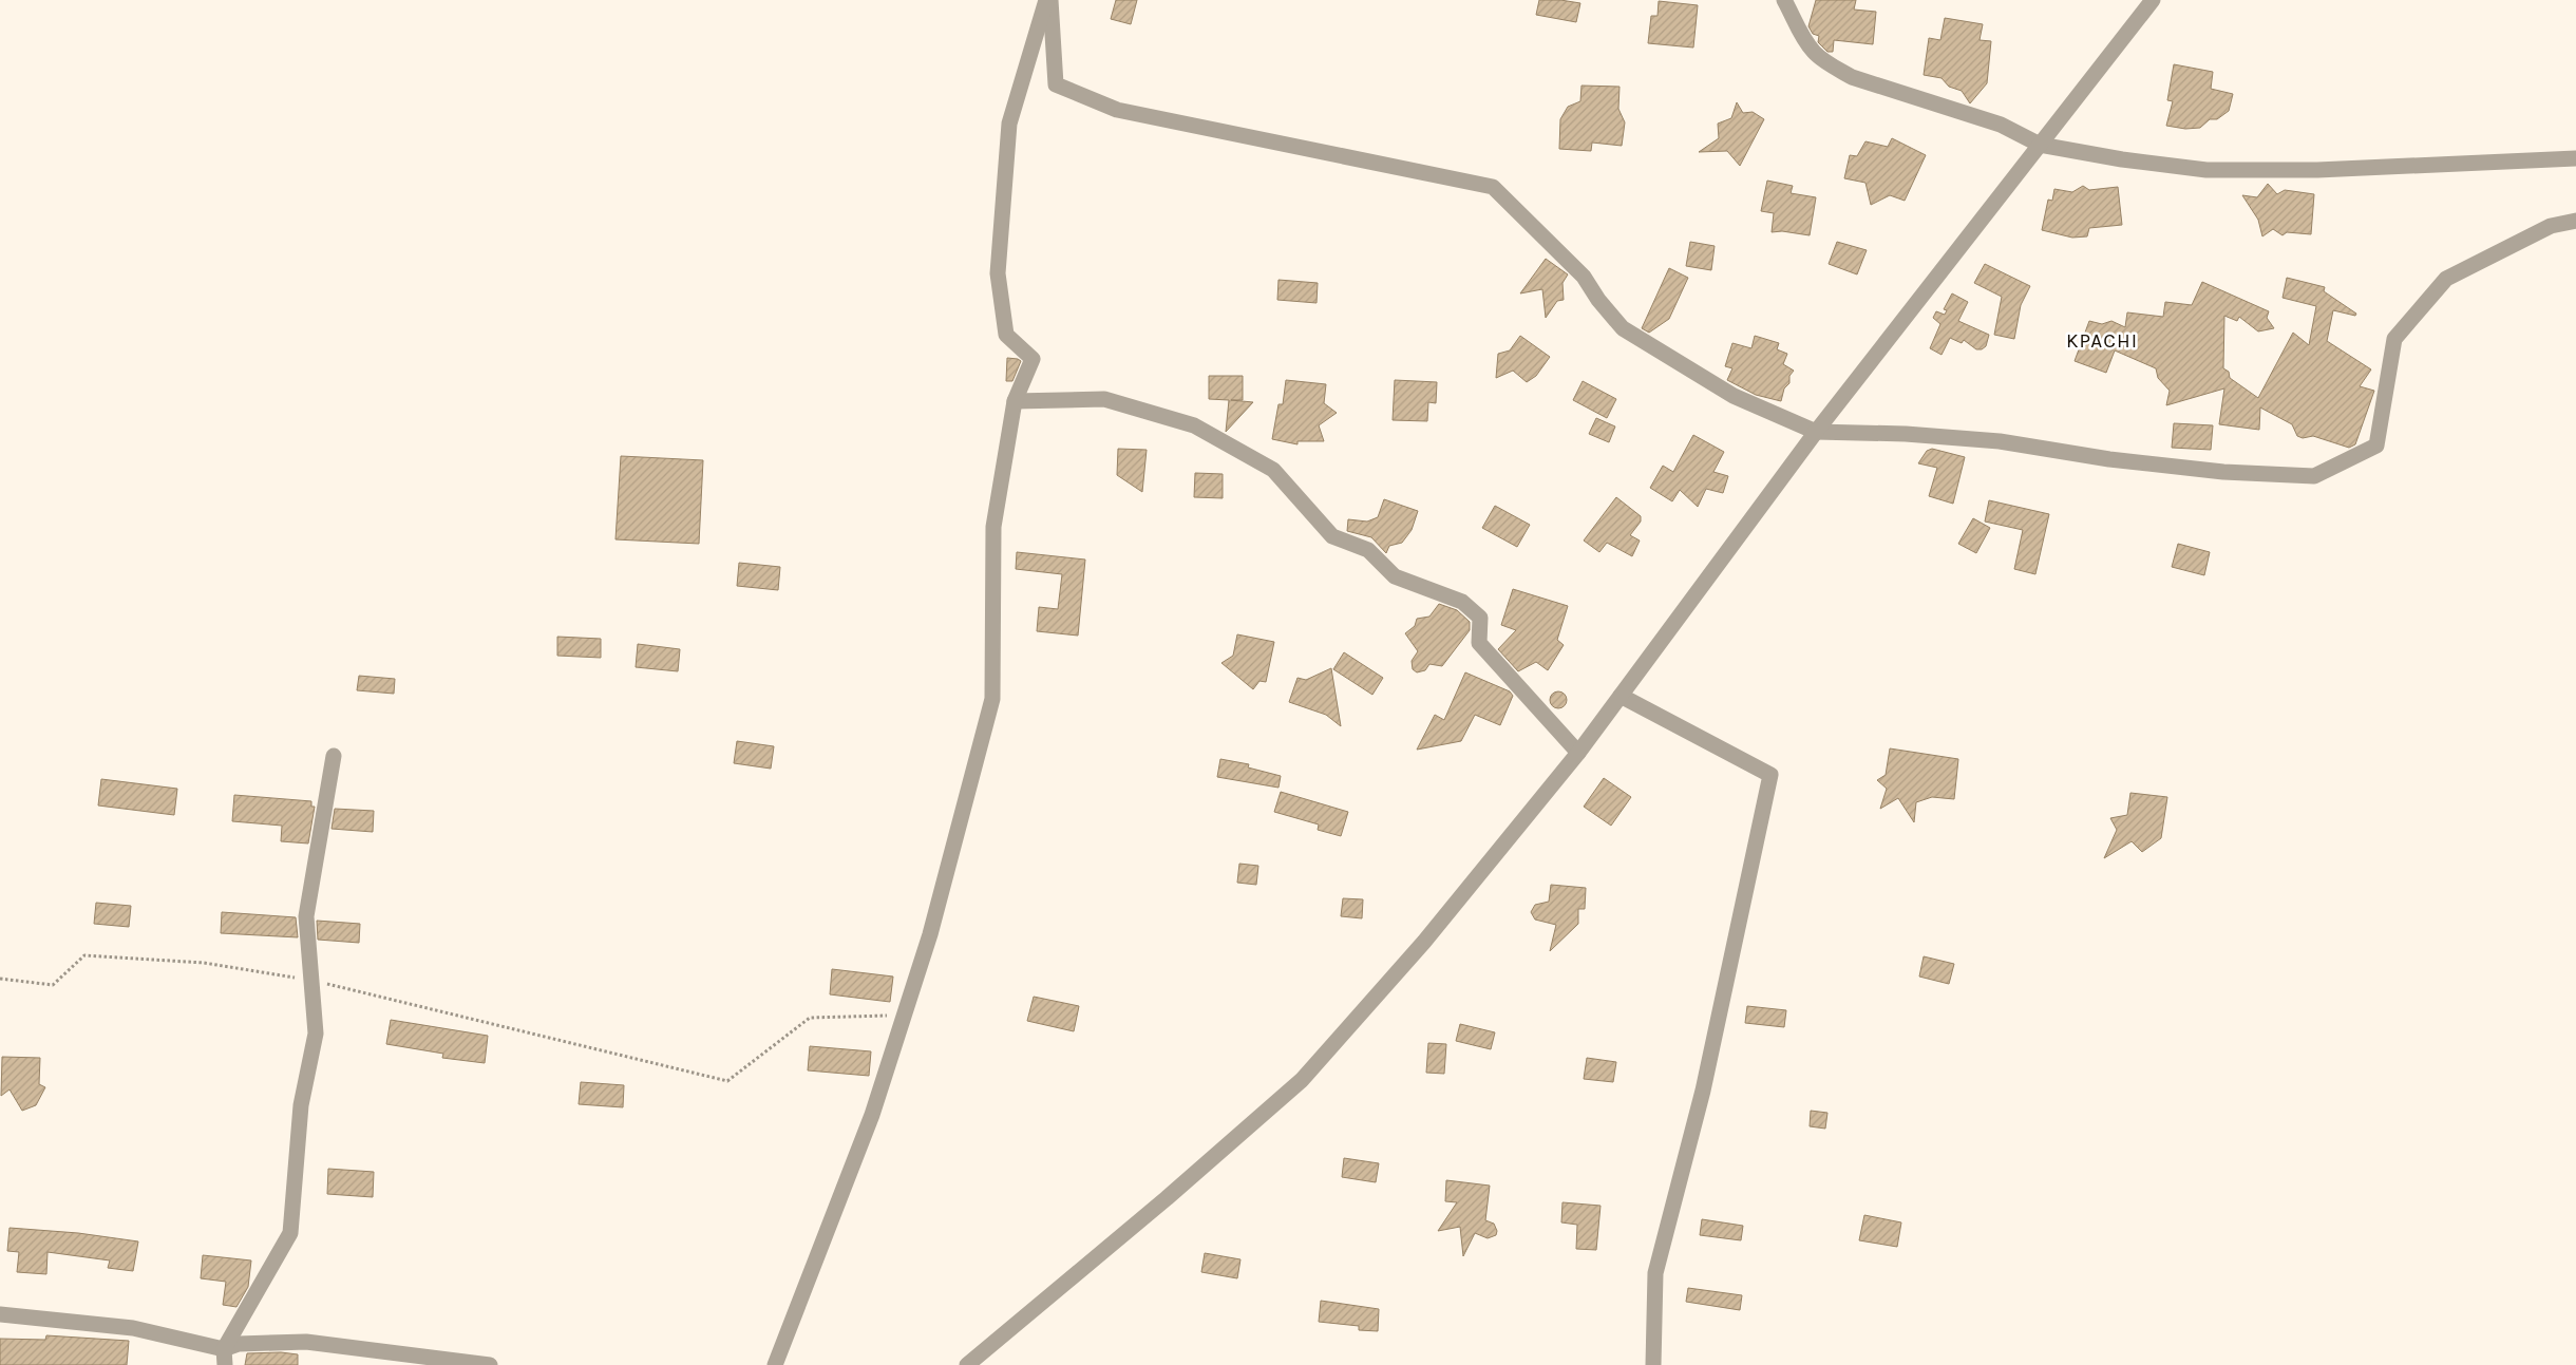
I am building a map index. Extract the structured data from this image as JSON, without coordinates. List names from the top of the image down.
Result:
{
  "districts": ["KPACHI"]
}
